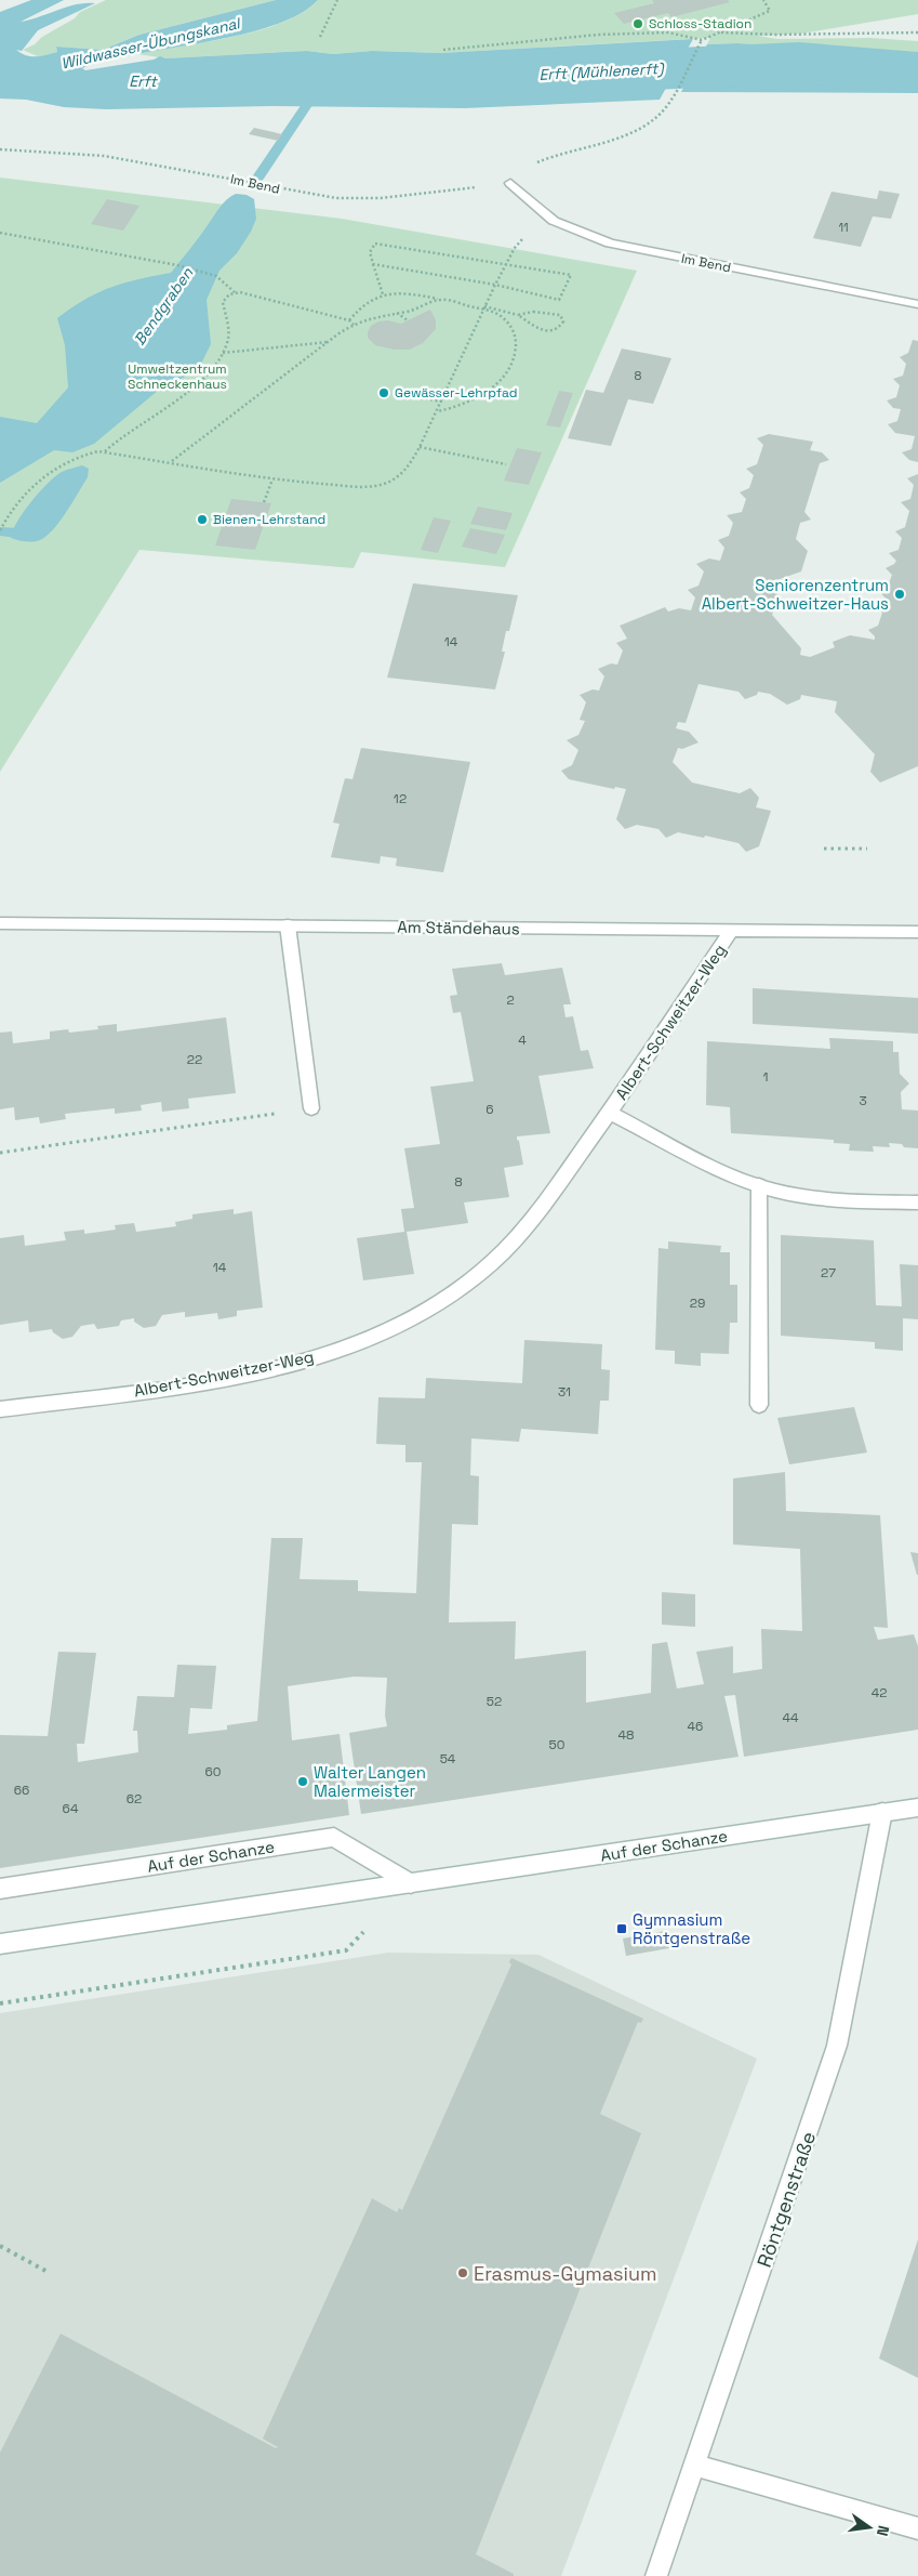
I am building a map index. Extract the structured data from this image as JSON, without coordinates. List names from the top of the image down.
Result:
{
  "streets": {
    "street": [
      "Im Bend",
      "Am Ständehaus",
      "Albert-Schweitzer-Weg",
      "Auf der Schanze",
      "Röntgenstraße"
    ]
  },
  "crossings": [
    ["Am Ständehaus", "Albert-Schweitzer-Weg"],
    ["Auf der Schanze", "Röntgenstraße"]
  ],
  "water": [
    "Wildwasser-Übungskanal",
    "Erft (Mühlenerft)",
    "Erft",
    "Bendgraben"
  ],
  "parks": ["Umweltzentrum Schneckenhaus"],
  "places": {
    "other": [
      "Schloss-Stadion",
      "Gewässer-Lehrpfad",
      "Bienen-Lehrstand",
      "Seniorenzentrum Albert-Schweitzer-Haus",
      "Walter Langen Malermeister",
      "Erasmus-Gymasium"
    ],
    "transit": ["Gymnasium Röntgenstraße"]
  },
  "house_numbers": [
    "11",
    "8",
    "14",
    "12",
    "2",
    "4",
    "22",
    "1",
    "3",
    "6",
    "8",
    "14",
    "27",
    "29",
    "31",
    "42",
    "52",
    "44",
    "46",
    "48",
    "50",
    "54",
    "60",
    "66",
    "62",
    "64"
  ],
  "north": "right"
}
